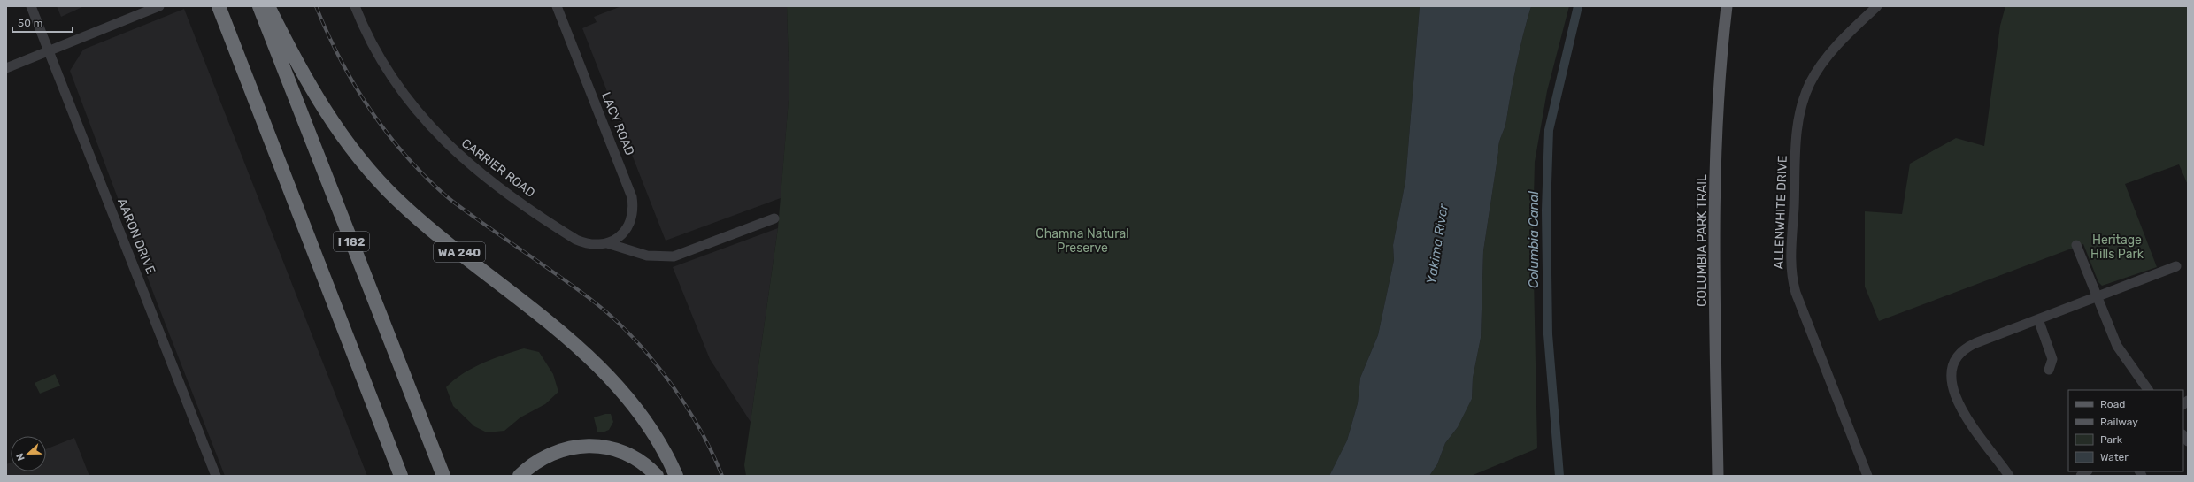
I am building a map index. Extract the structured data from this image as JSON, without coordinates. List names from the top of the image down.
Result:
{
  "streets": {
    "highway": ["I 182", "WA 240"],
    "main road": ["COLUMBIA PARK TRAIL"],
    "street": [
      "LACY ROAD",
      "CARRIER ROAD",
      "ALLENWHITE DRIVE",
      "AARON DRIVE"
    ]
  },
  "crossings": [
    ["LACY ROAD", "CARRIER ROAD"]
  ],
  "water": ["Columbia Canal", "Yakima River"],
  "parks": ["Chamna Natural Preserve", "Heritage Hills Park"],
  "legend": [
    "Road",
    "Railway",
    "Park",
    "Water"
  ],
  "scale_bar": "50 m",
  "north": "left"
}
